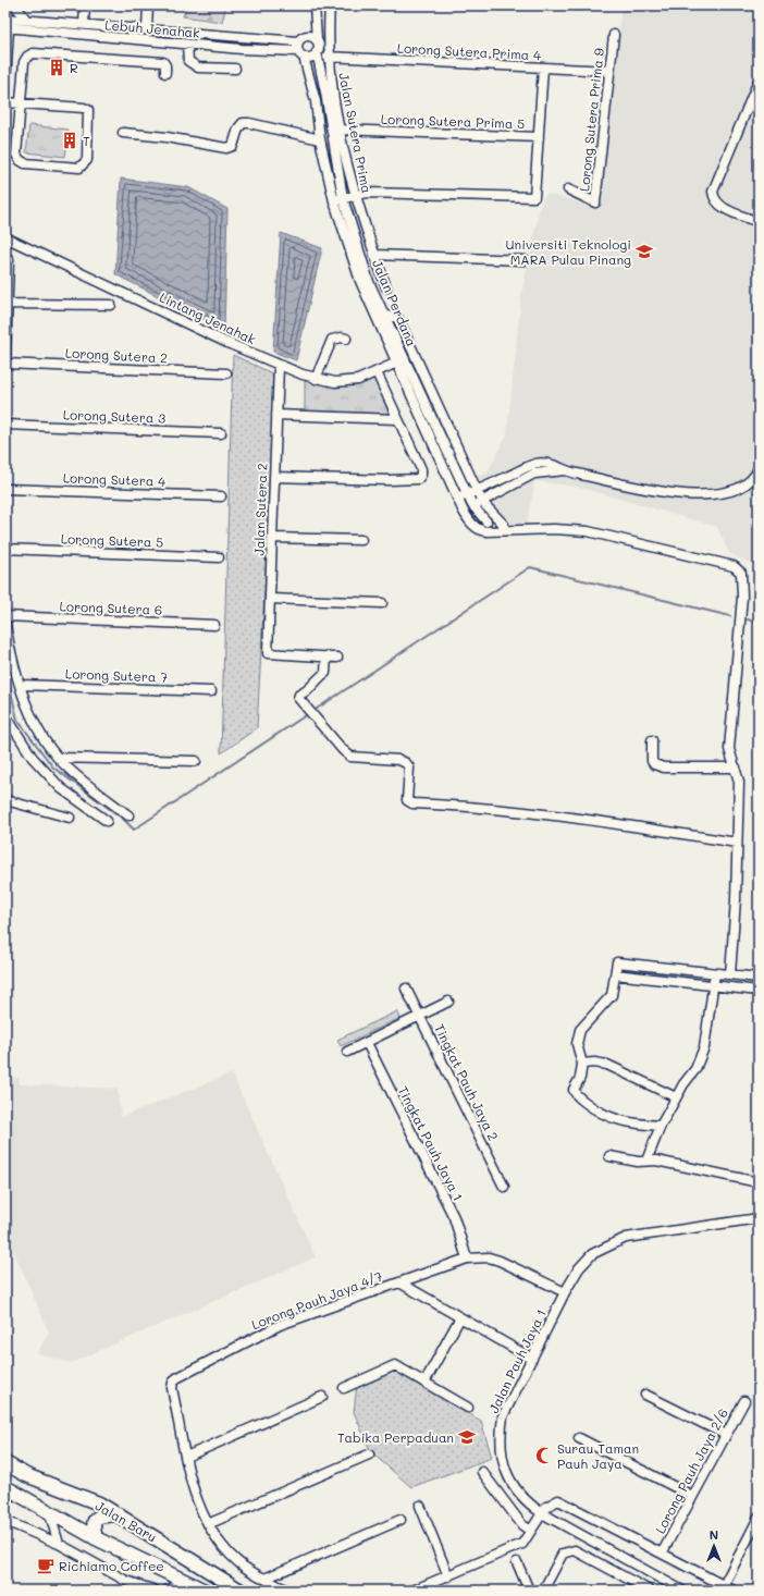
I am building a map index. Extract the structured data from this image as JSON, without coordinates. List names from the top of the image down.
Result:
{
  "streets": {
    "highway": ["Jalan Baru"],
    "street": [
      "Lebuh Jenahak",
      "Lorong Sutera Prima 4",
      "Lorong Sutera Prima 9",
      "Lorong Sutera Prima 5",
      "Jalan Sutera Prima",
      "Jalan Perdana",
      "Lintang Jenahak",
      "Lorong Sutera 2",
      "Lorong Sutera 3",
      "Lorong Sutera 4",
      "Jalan Sutera 2",
      "Lorong Sutera 5",
      "Lorong Sutera 6",
      "Lorong Sutera 7",
      "Tingkat Pauh Jaya 2",
      "Tingkat Pauh Jaya 1",
      "Lorong Pauh Jaya 4/7",
      "Jalan Pauh Jaya 1",
      "Lorong Pauh Jaya 2/6"
    ]
  },
  "crossings": [
    ["Lebuh Jenahak", "Jalan Perdana"],
    ["Lorong Sutera Prima 4", "Lorong Sutera Prima 9"],
    ["Lorong Sutera Prima 4", "Jalan Sutera Prima"],
    ["Lorong Sutera Prima 5", "Jalan Sutera Prima"],
    ["Jalan Perdana", "Lintang Jenahak"],
    ["Lintang Jenahak", "Jalan Sutera 2"],
    ["Tingkat Pauh Jaya 1", "Lorong Pauh Jaya 4/7"],
    ["Lorong Pauh Jaya 4/7", "Jalan Pauh Jaya 1"]
  ],
  "places": {
    "building": ["R", "T"],
    "school or university": ["Universiti Teknologi MARA Pulau Pinang", "Tabika Perpaduan"],
    "mosque": ["Surau Taman Pauh Jaya"],
    "cafe": ["Richiamo Coffee"]
  },
  "north": "top"
}
